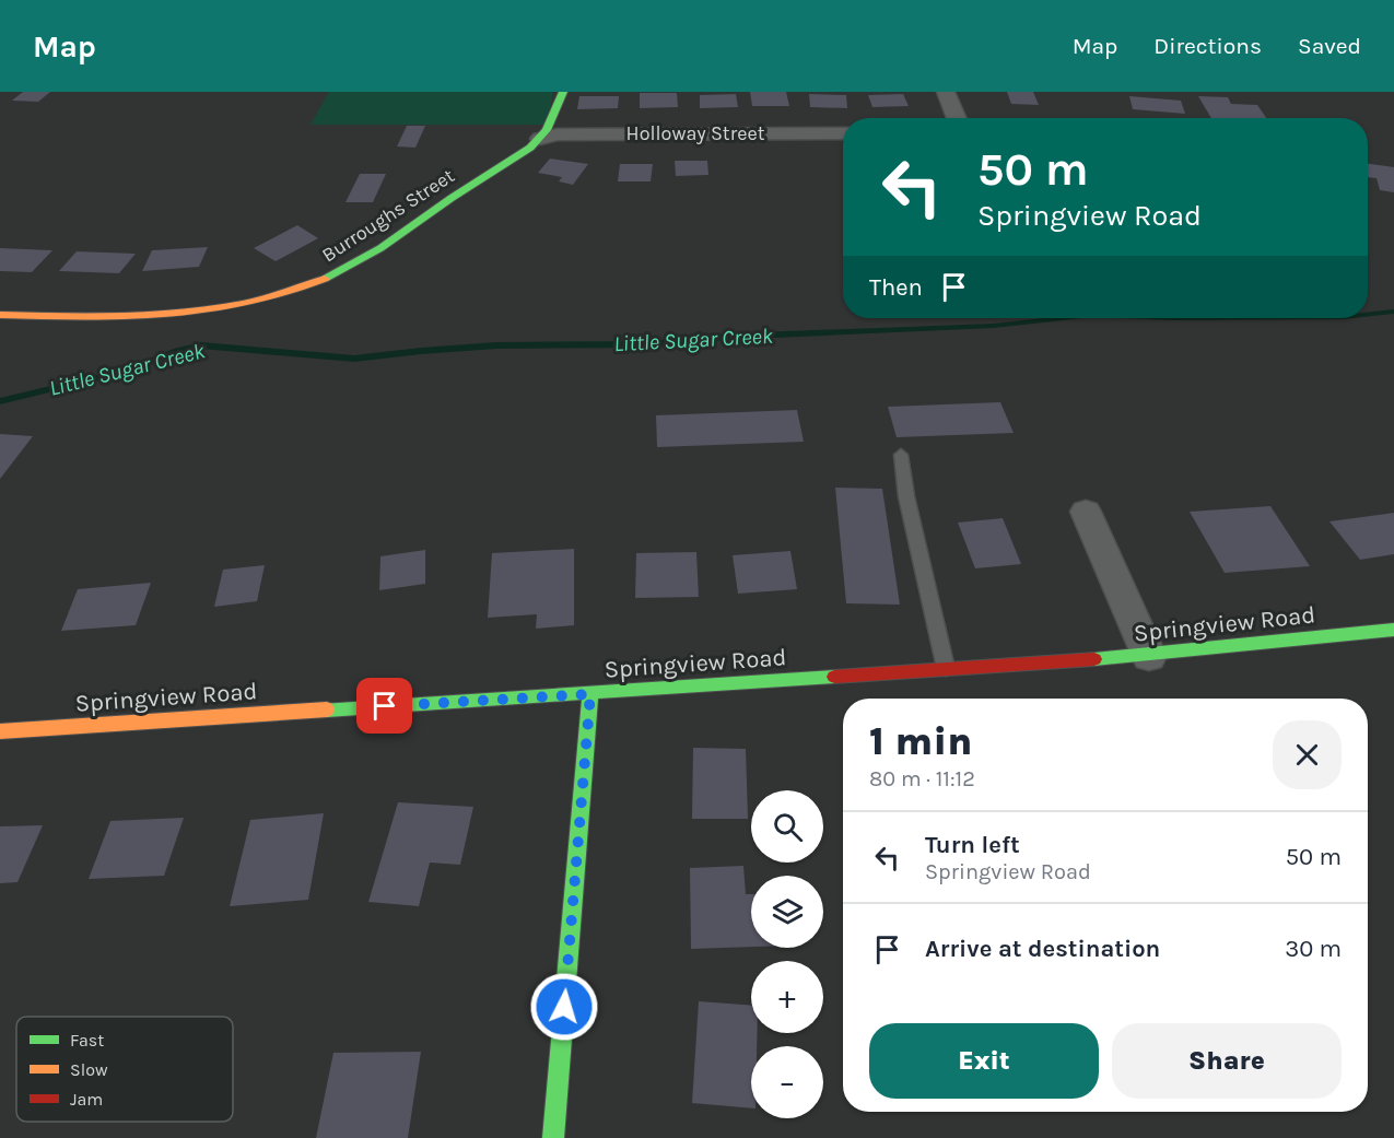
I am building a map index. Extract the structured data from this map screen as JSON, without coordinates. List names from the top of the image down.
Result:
{
  "streets": {
    "street": ["Holloway Street", "Burroughs Street", "Springview Road"]
  },
  "crossings": [
    ["Holloway Street", "Burroughs Street"]
  ],
  "water": ["Little Sugar Creek"],
  "legend": ["Fast", "Slow", "Jam"],
  "page": {
    "header": "Map",
    "nav": ["Map", "Directions", "Saved"],
    "turn": ["50 m", "Springview Road"],
    "then": "Then",
    "heading": ["1 min", "80 m · 11:12"],
    "map_buttons": ["+", "−"],
    "list": [
      {
        "name": "Turn left",
        "note": "Springview Road",
        "value": "50 m"
      },
      {
        "name": "Arrive at destination",
        "value": "30 m"
      }
    ],
    "buttons": ["Exit", "Share"]
  }
}
